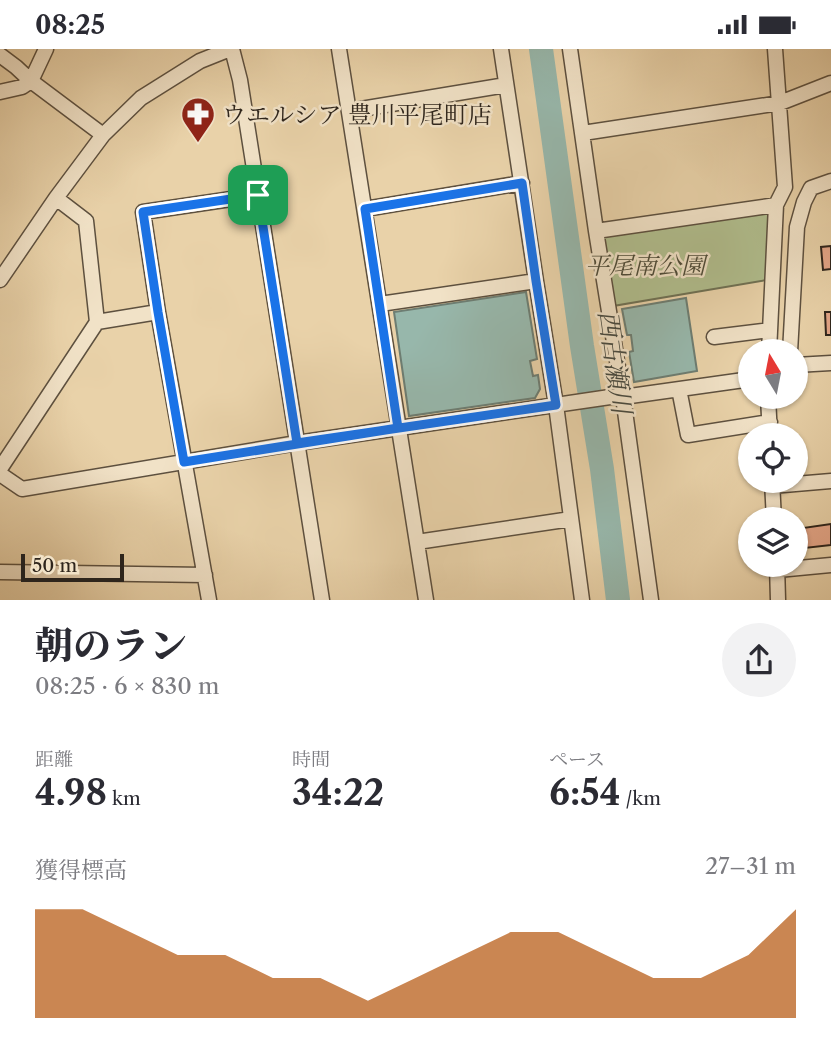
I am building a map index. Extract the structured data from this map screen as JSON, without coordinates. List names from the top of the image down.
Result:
{
  "water": ["西古瀬川"],
  "parks": ["平尾南公園"],
  "places": {
    "pharmacy": ["ウエルシア 豊川平尾町店"]
  },
  "scale_bar": "50 m",
  "north": "top",
  "page": {
    "status": "08:25",
    "scale": "50 m",
    "heading": ["朝のラン", "08:25 · 6 × 830 m"],
    "stats": [
      ["距離", "4.98 km"],
      ["時間", "34:22"],
      ["ペース", "6:54 /km"]
    ],
    "chart": ["獲得標高", "27–31 m"]
  }
}
